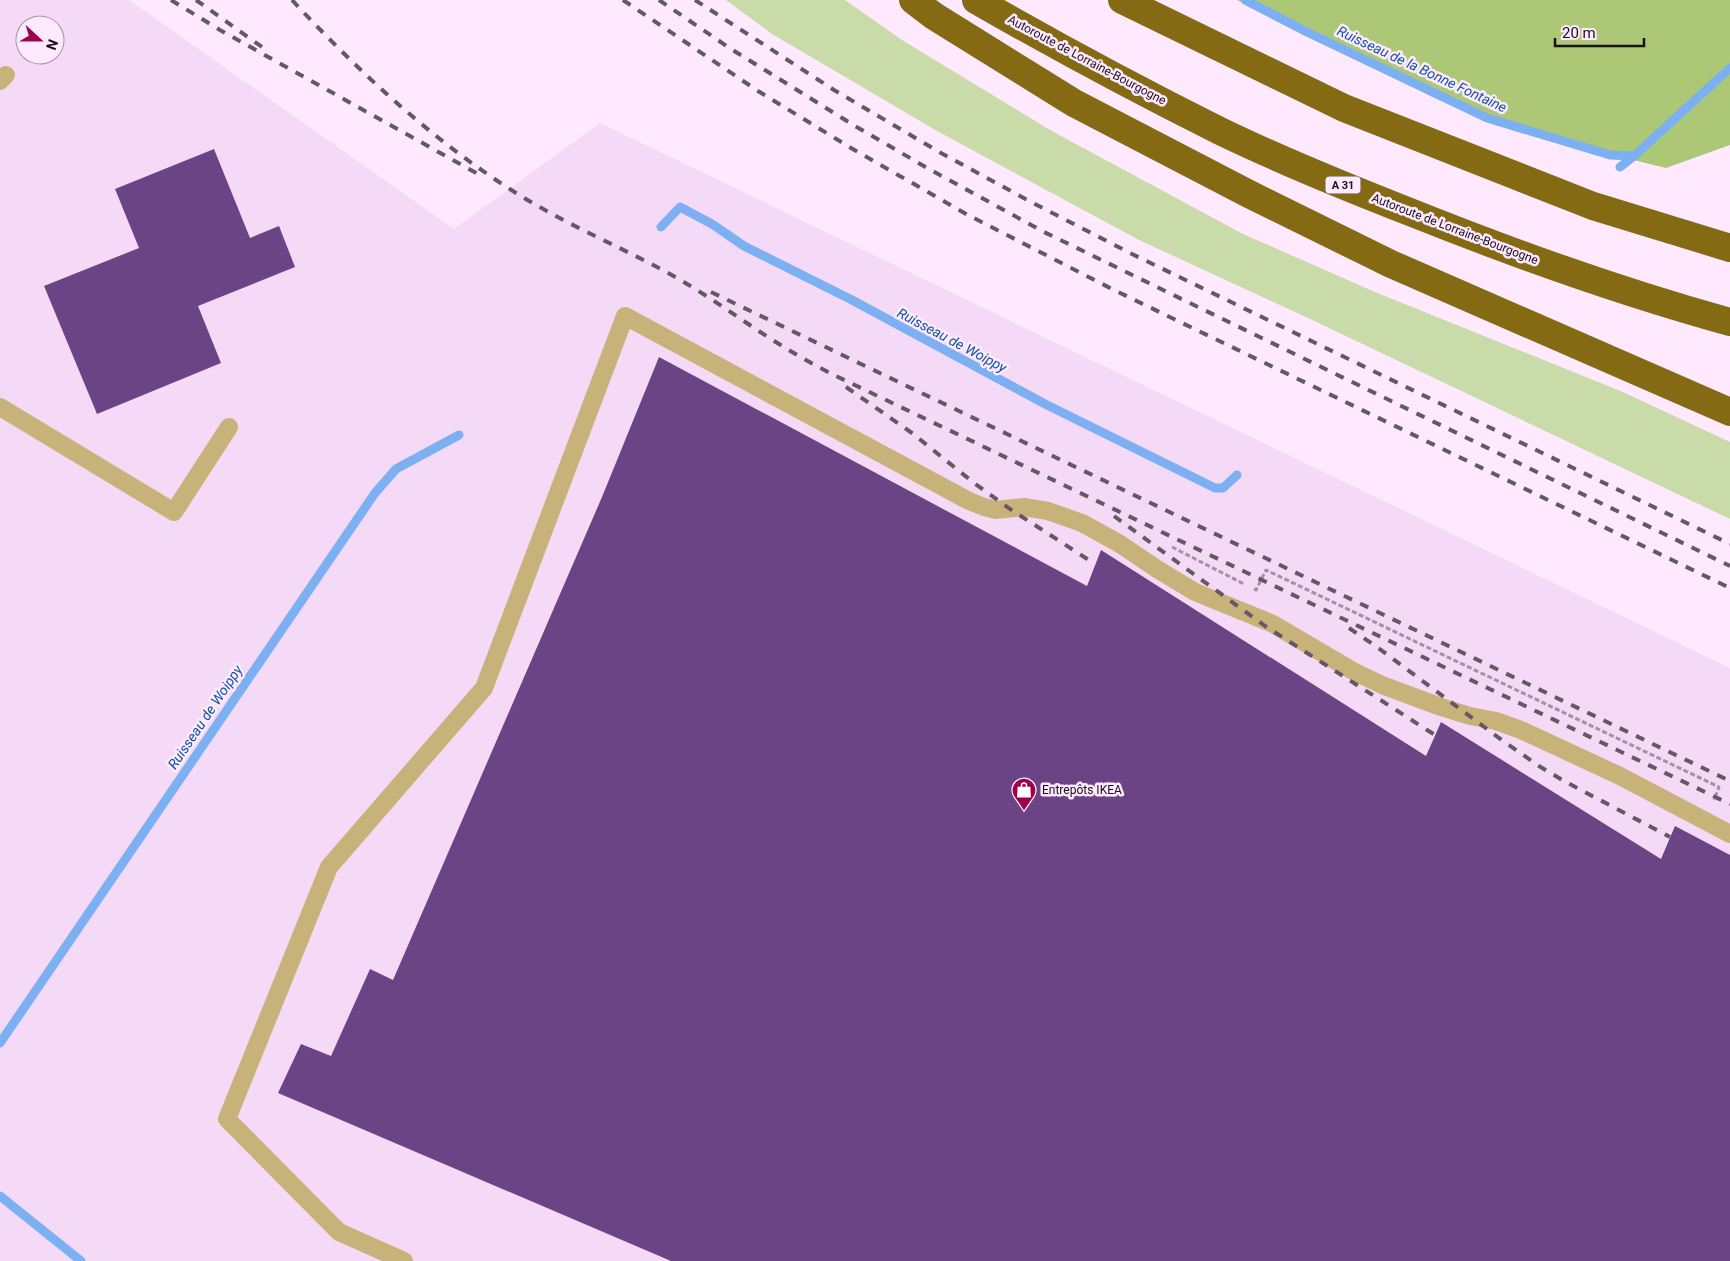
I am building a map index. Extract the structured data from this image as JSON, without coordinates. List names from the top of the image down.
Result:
{
  "streets": {
    "highway": ["Autoroute de Lorraine-Bourgogne", "A 31"]
  },
  "water": ["Ruisseau de la Bonne Fontaine", "Ruisseau de Woippy"],
  "places": {
    "shop": ["Entrepôts IKEA"]
  },
  "scale_bar": "20 m",
  "north": "right"
}
